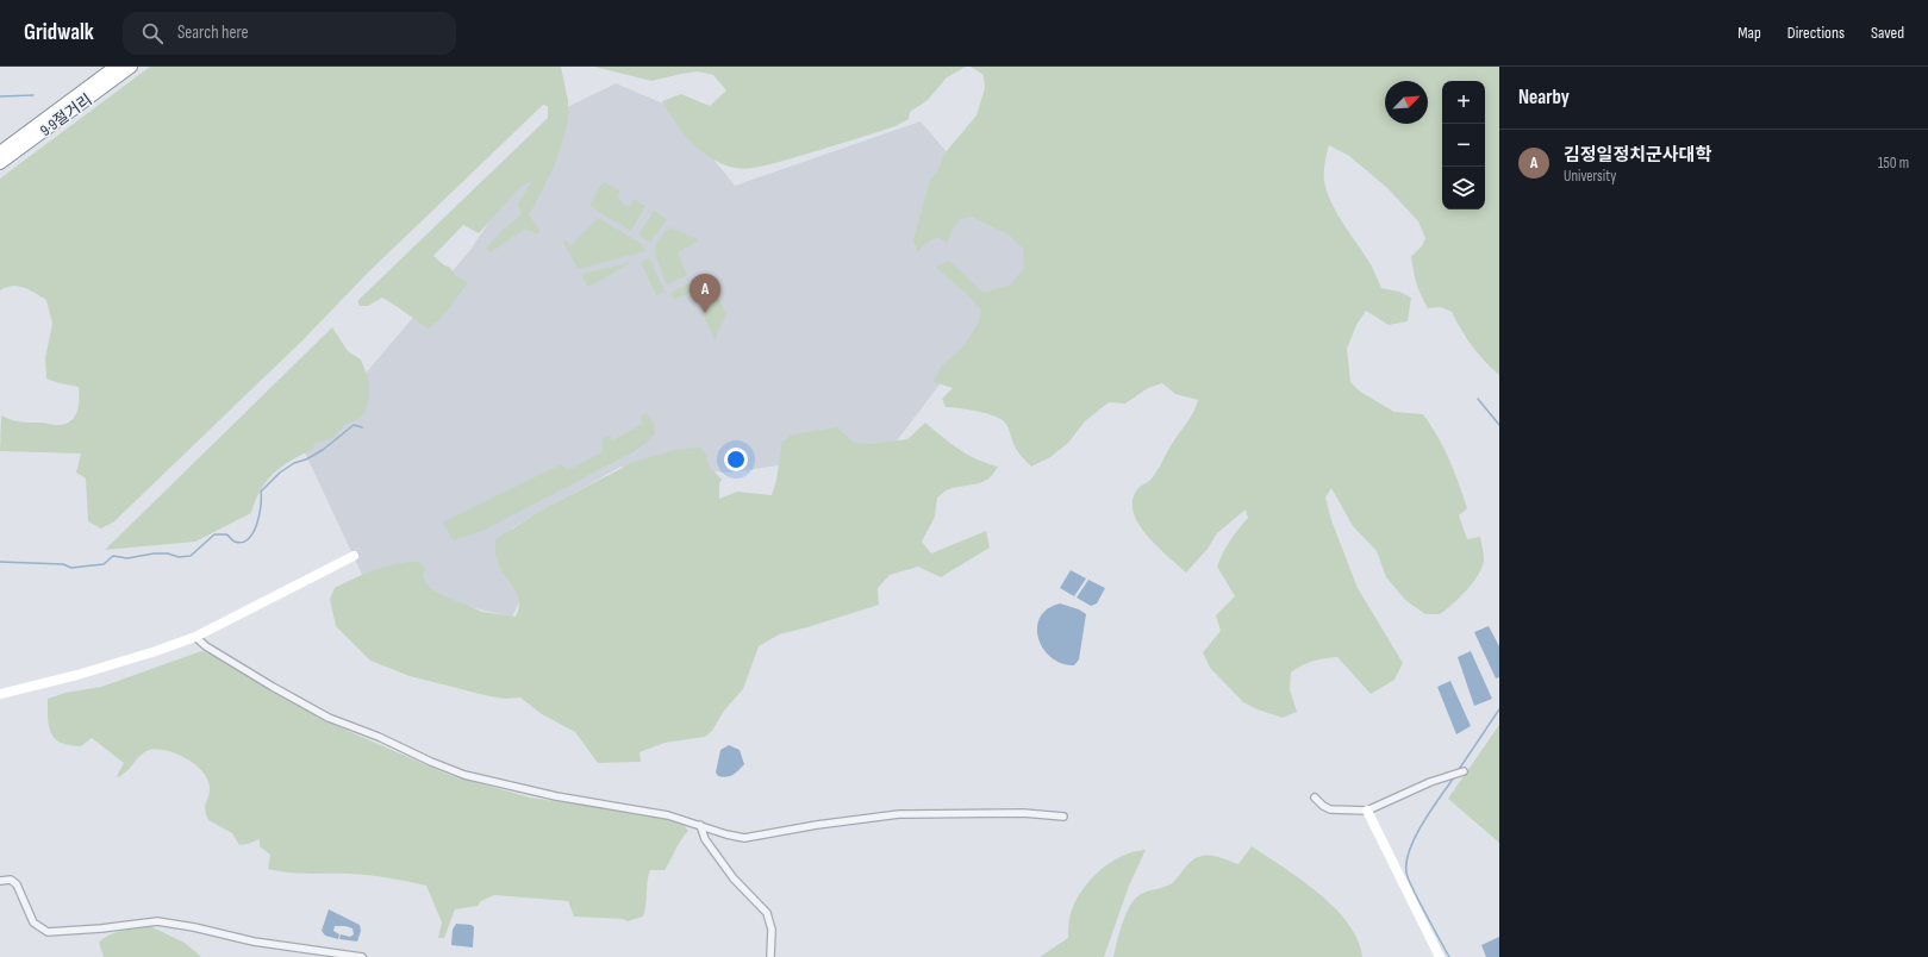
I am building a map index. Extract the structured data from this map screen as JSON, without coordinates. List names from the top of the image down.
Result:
{
  "streets": {
    "highway": ["9·9절거리"]
  },
  "north": "top right",
  "page": {
    "header": "Gridwalk",
    "search": "Search here",
    "nav": ["Map", "Directions", "Saved"],
    "heading": "Nearby",
    "map_buttons": ["+", "−"],
    "list": [
      {
        "mark": "A",
        "name": "김정일정치군사대학",
        "note": "University",
        "value": "150 m"
      }
    ],
    "pins": "A"
  }
}
